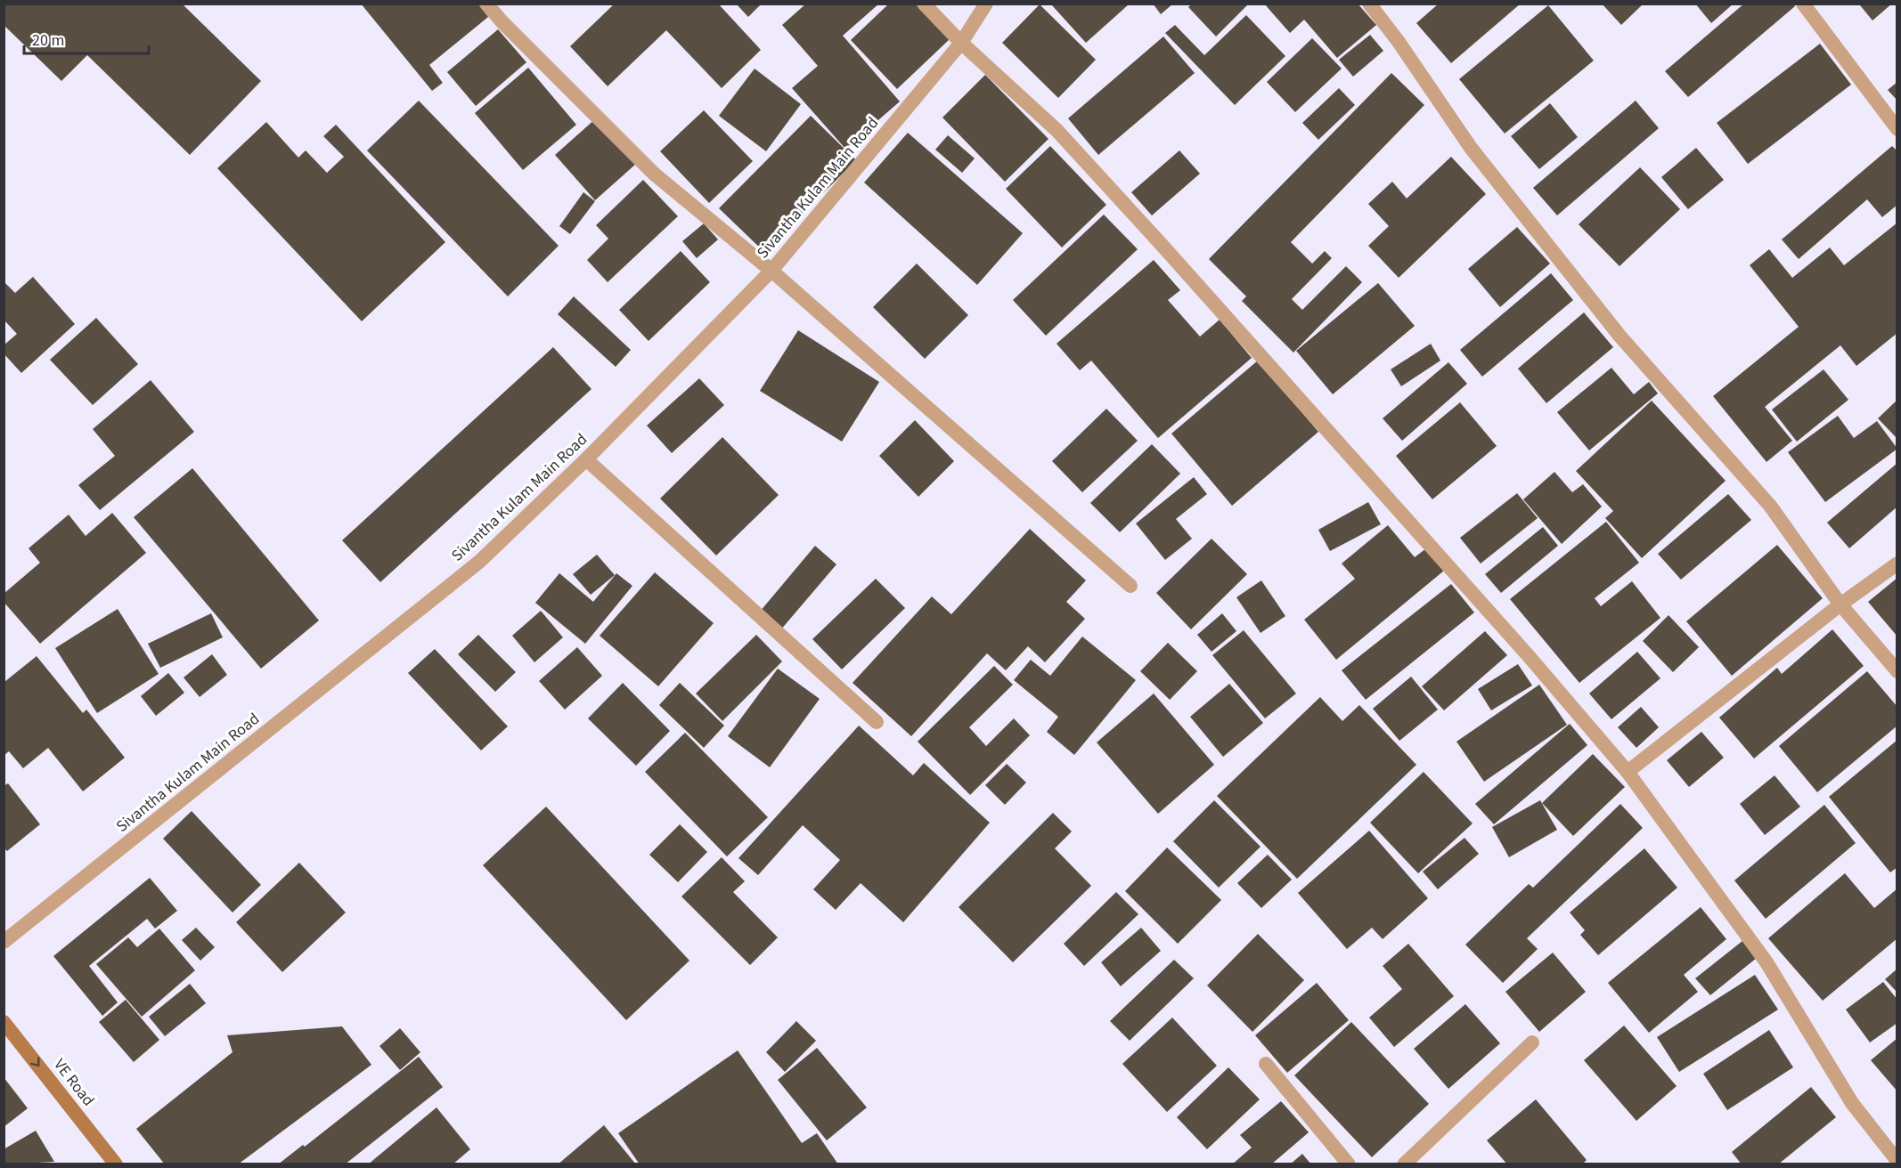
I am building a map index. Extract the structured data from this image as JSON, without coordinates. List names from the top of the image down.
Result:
{
  "streets": {
    "main road": ["VE Road"],
    "street": ["Sivantha Kulam Main Road"]
  },
  "one_way": ["VE Road"],
  "scale_bar": "20 m"
}
